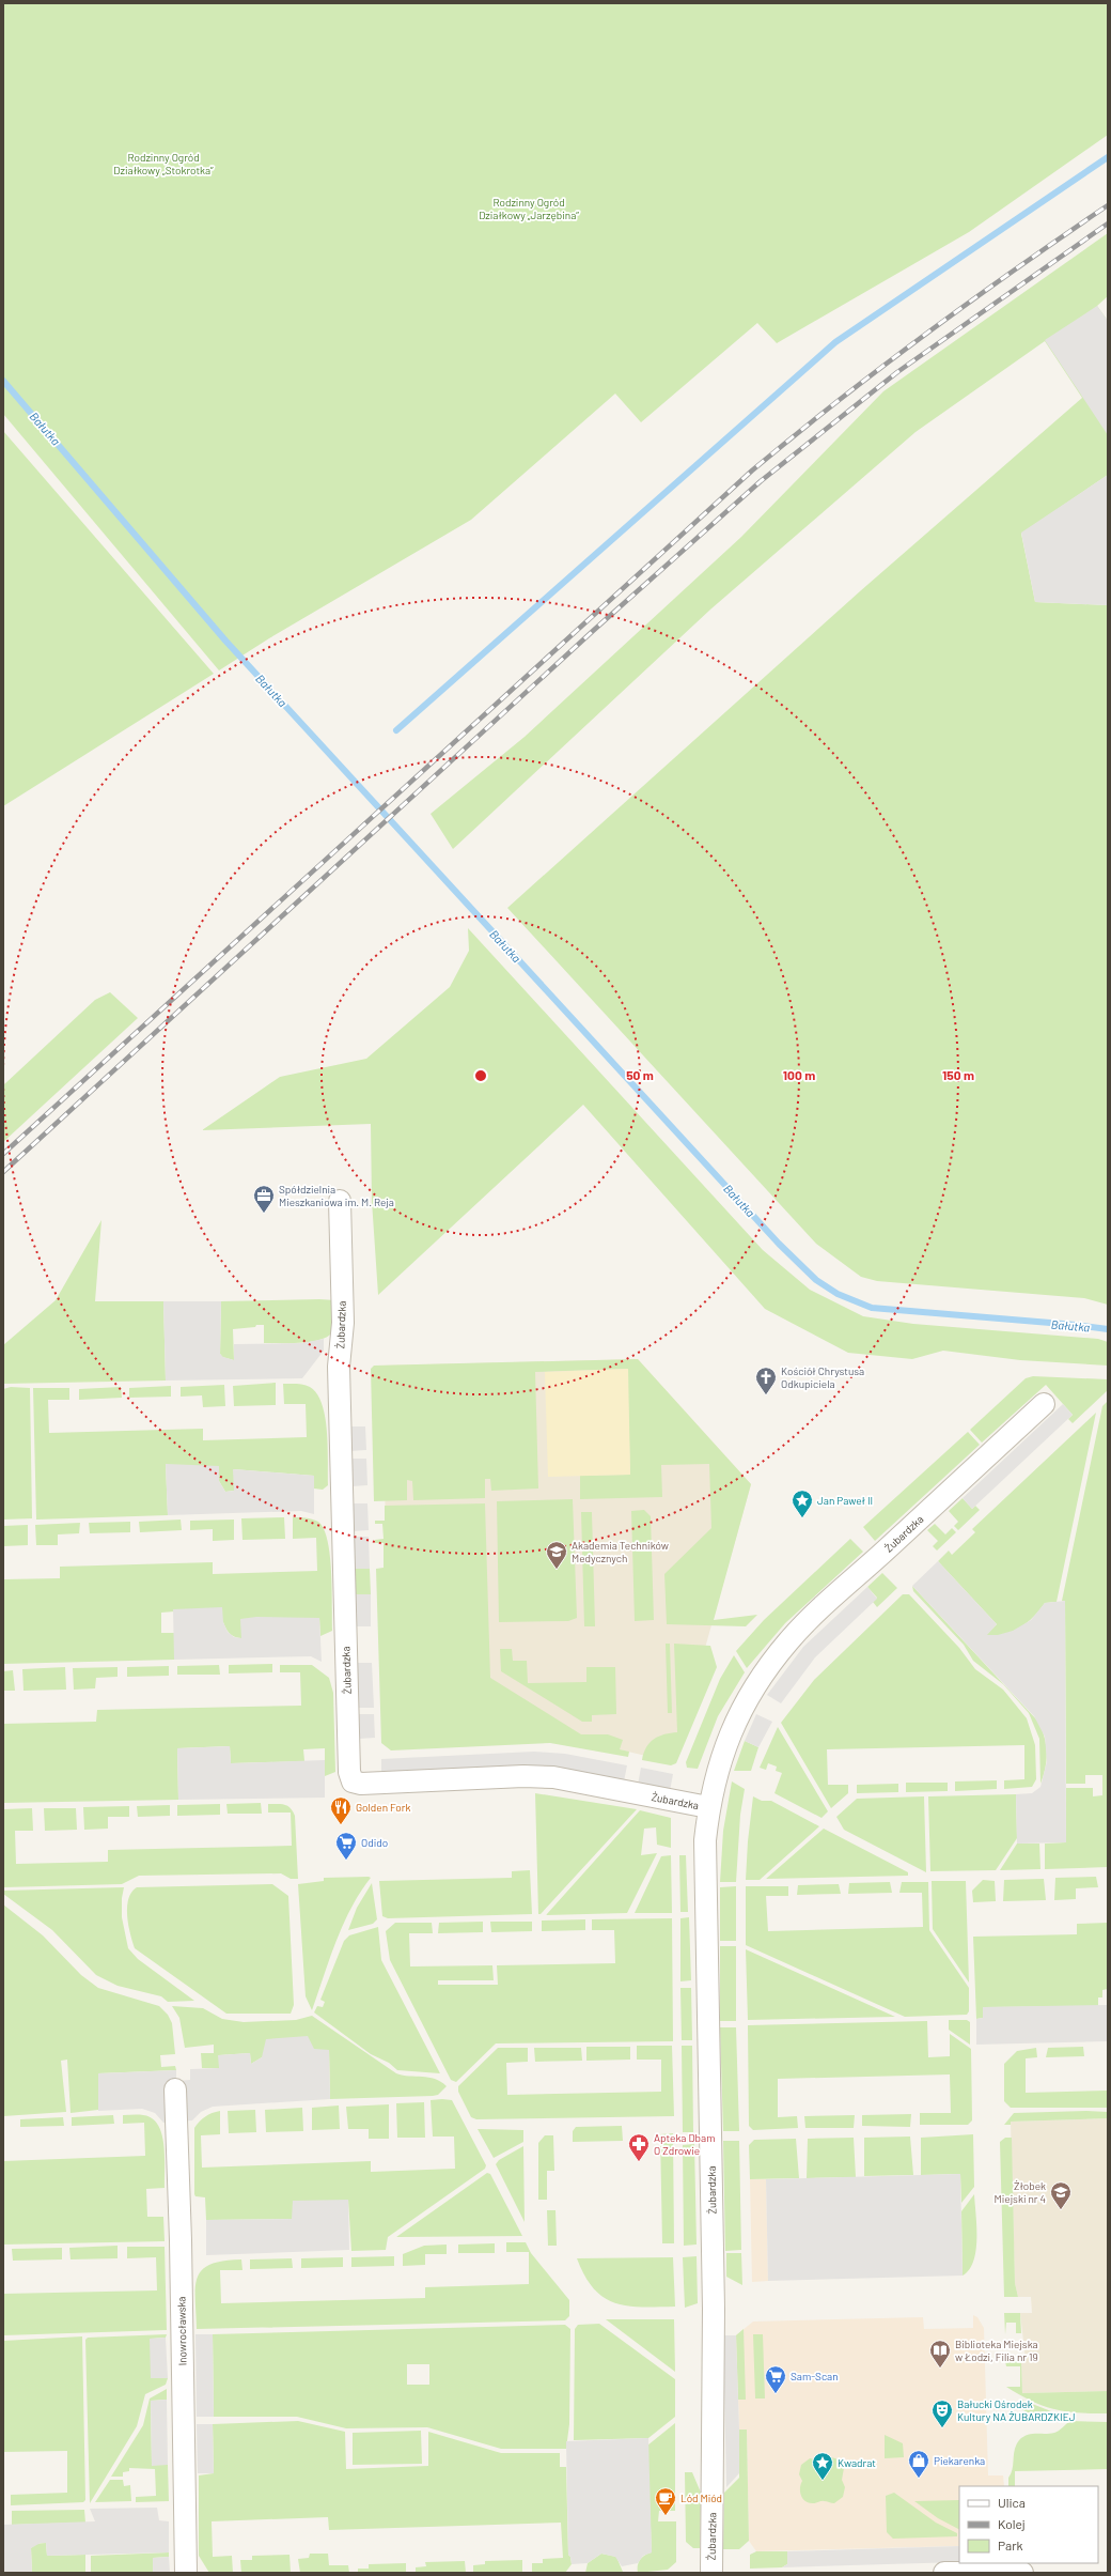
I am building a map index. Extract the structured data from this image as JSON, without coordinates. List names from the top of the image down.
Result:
{
  "streets": {
    "street": ["Żubardzka", "Inowrocławska"]
  },
  "water": ["Bałutka"],
  "parks": ["Rodzinny Ogród Działkowy „Stokrotka”", "Rodzinny Ogród Działkowy „Jarzębina”"],
  "places": {
    "office": ["Spółdzielnia Mieszkaniowa im. M. Reja"],
    "church": ["Kościół Chrystusa Odkupiciela"],
    "place": ["Jan Paweł II", "Kwadrat"],
    "school or university": ["Akademia Techników Medycznych", "Żłobek Miejski nr 4"],
    "restaurant": ["Golden Fork"],
    "supermarket": ["Odido", "Sam-Scan"],
    "pharmacy": ["Apteka Dbam O Zdrowie"],
    "library": ["Biblioteka Miejska w Łodzi, Filia nr 19"],
    "theatre": ["Bałucki Ośrodek Kultury NA ŻUBARDZKIEJ"],
    "shop": ["Piekarenka"],
    "cafe": ["Lód Miód"]
  },
  "legend": ["Ulica", "Kolej", "Park"],
  "rings": ["50 m", "100 m", "150 m"]
}
